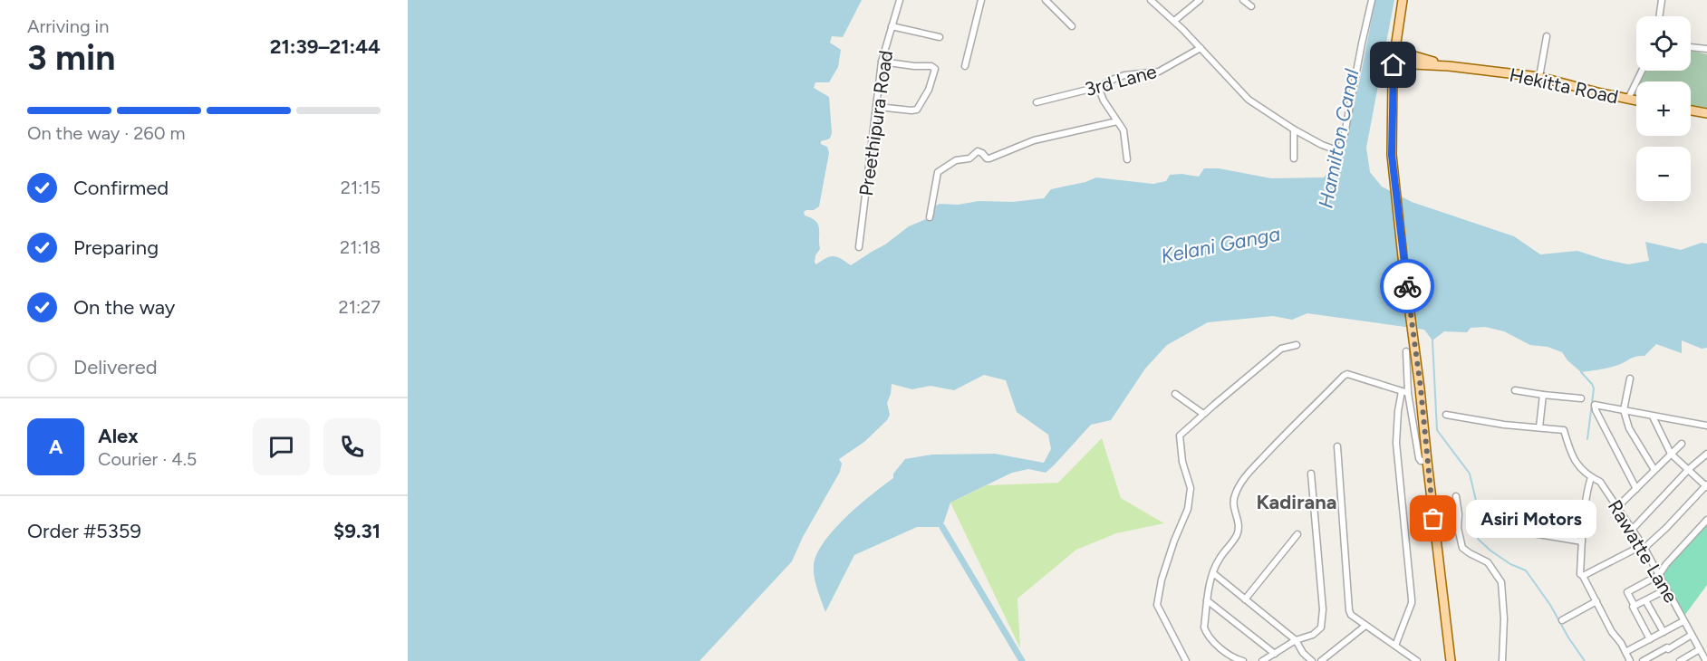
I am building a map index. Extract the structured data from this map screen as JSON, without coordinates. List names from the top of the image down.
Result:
{
  "streets": {
    "main road": ["Hekitta Road"],
    "street": ["3rd Lane", "Preethipura Road", "Rawatte Lane"]
  },
  "districts": ["Kadirana"],
  "water": ["Hamilton Canal", "Kelani Ganga"],
  "places": ["Asiri Motors"],
  "page": {
    "heading": ["3 min", "Arriving in", "21:39–21:44"],
    "panel": [
      "Alex",
      "Courier · 4.5",
      "Order #5359",
      "$9.31"
    ],
    "map_buttons": ["+", "−"],
    "bar": "On the way · 260 m",
    "list": [
      ["Confirmed", "21:15"],
      ["Preparing", "21:18"],
      ["On the way", "21:27"],
      "Delivered"
    ],
    "round": "A",
    "bubble": "Asiri Motors"
  }
}
